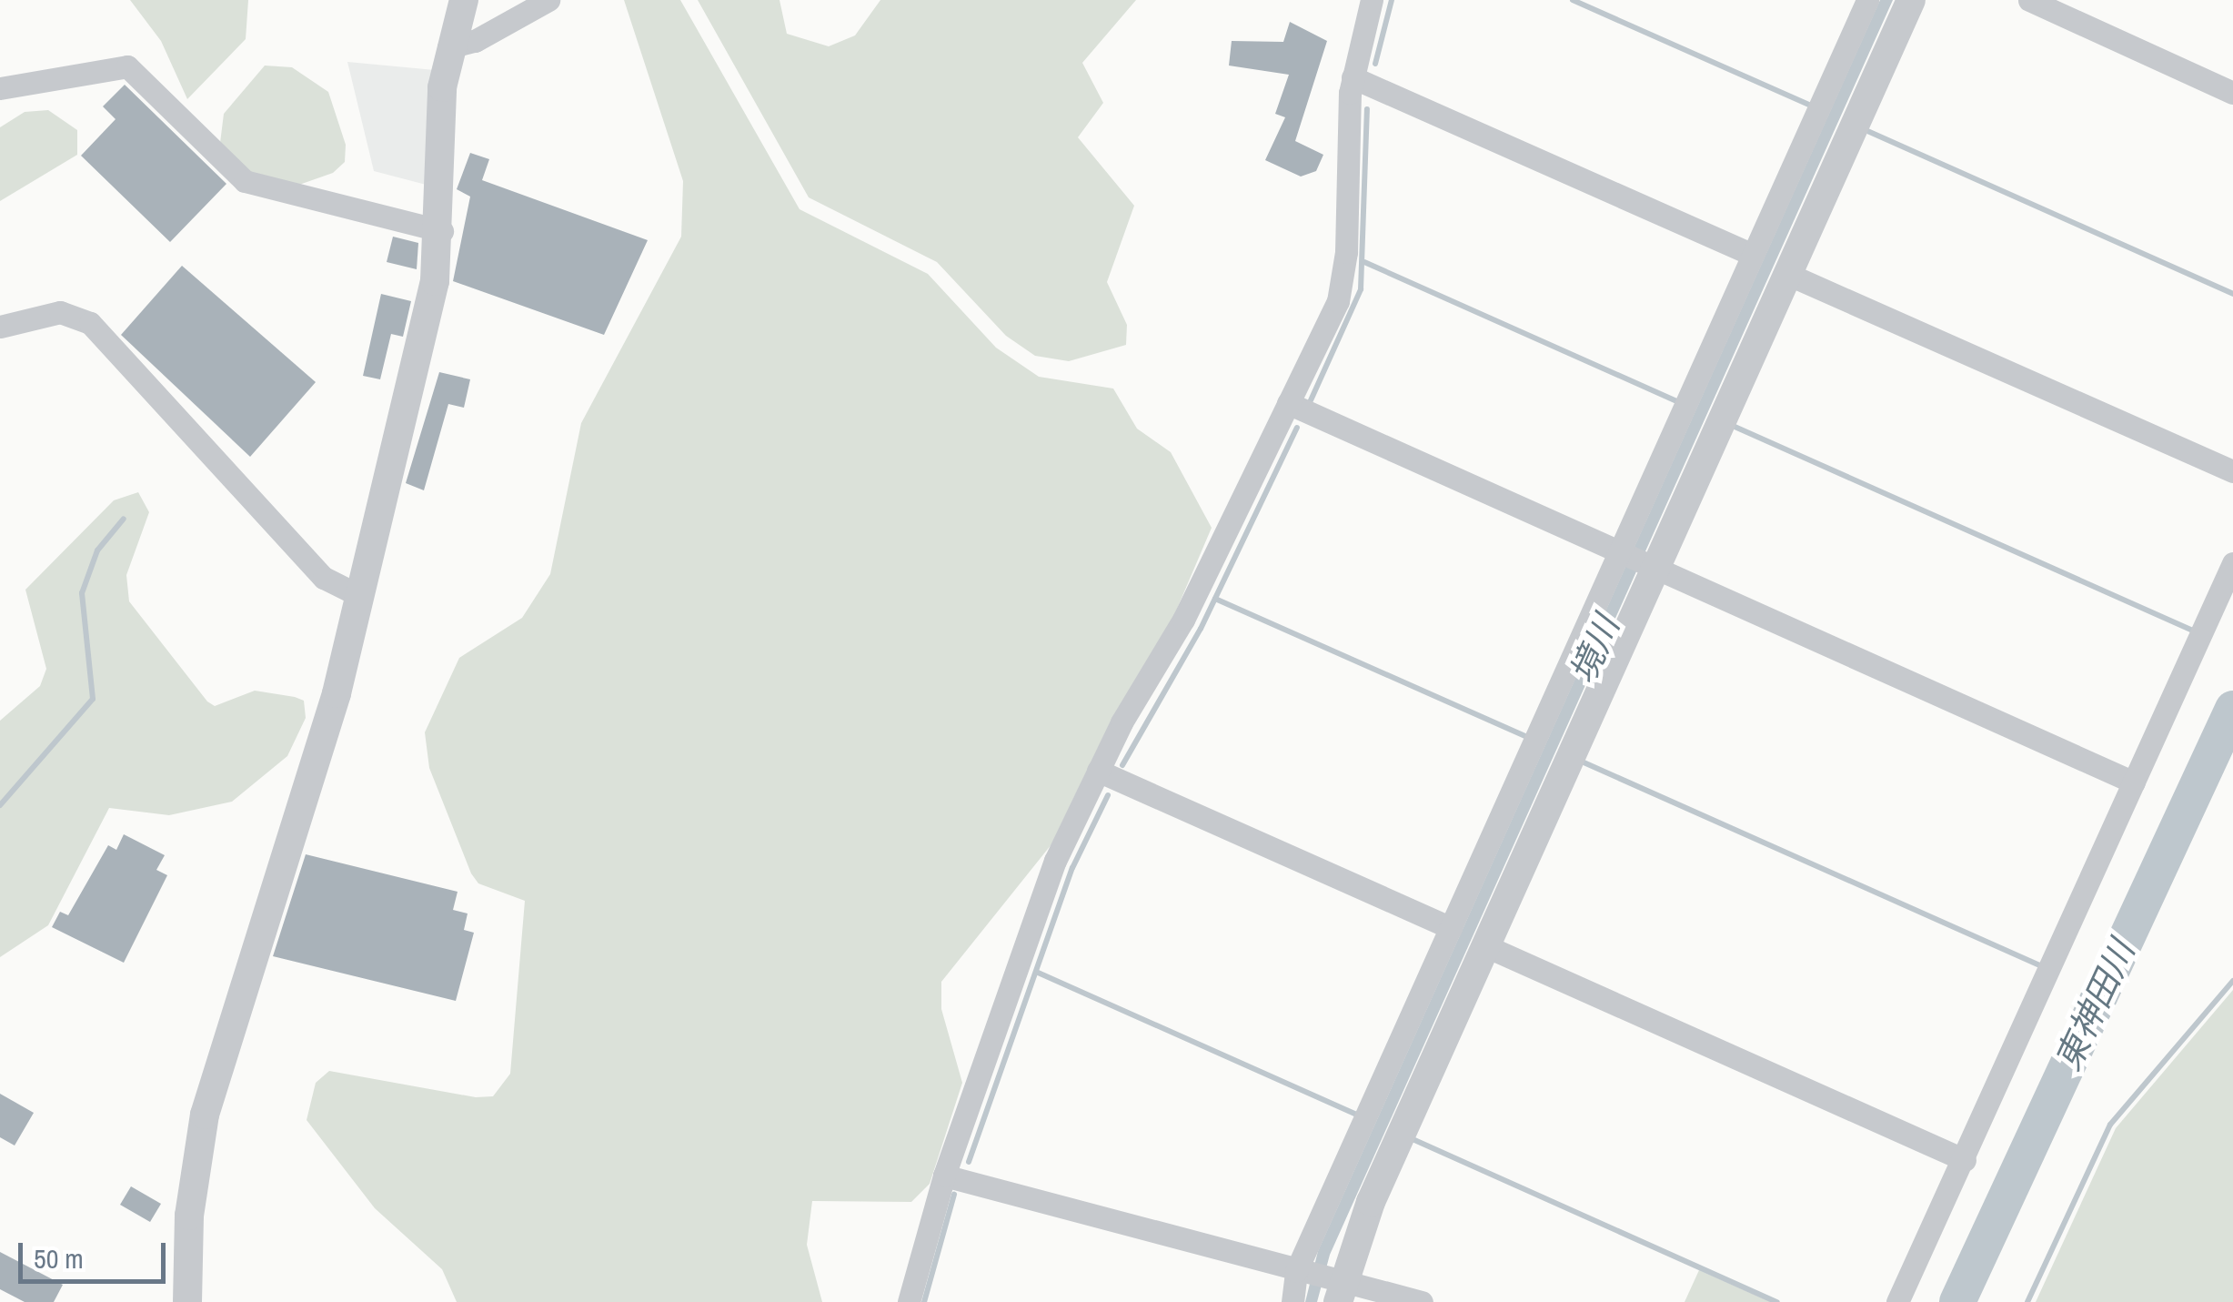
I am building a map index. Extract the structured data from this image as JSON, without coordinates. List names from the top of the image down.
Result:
{
  "water": ["境川", "東神田川"],
  "scale_bar": "50 m"
}
